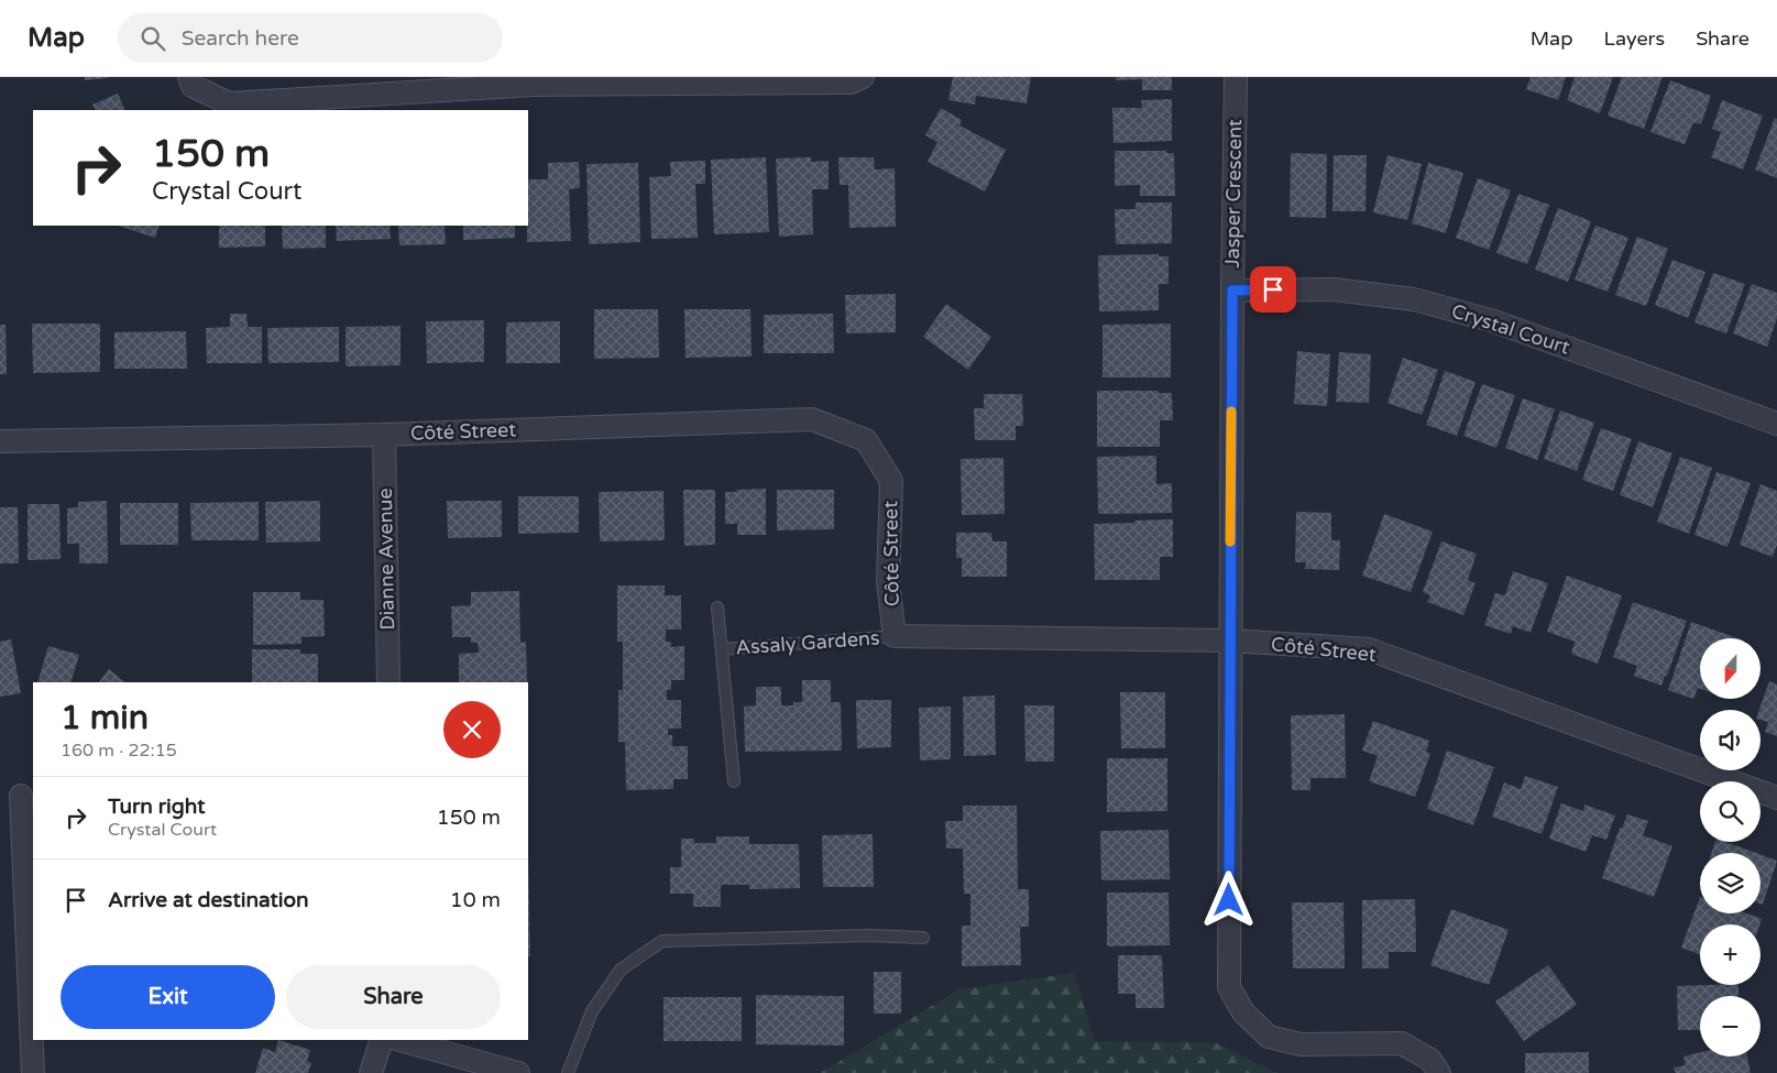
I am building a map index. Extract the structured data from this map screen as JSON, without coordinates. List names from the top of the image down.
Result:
{
  "streets": {
    "street": [
      "Jasper Crescent",
      "Crystal Court",
      "Côté Street",
      "Dianne Avenue"
    ],
    "lane": ["Assaly Gardens"]
  },
  "crossings": [
    ["Jasper Crescent", "Crystal Court"],
    ["Jasper Crescent", "Côté Street"],
    ["Côté Street", "Dianne Avenue"],
    ["Côté Street", "Assaly Gardens"]
  ],
  "north": "bottom",
  "page": {
    "header": "Map",
    "search": "Search here",
    "nav": ["Map", "Layers", "Share"],
    "turn": ["150 m", "Crystal Court"],
    "map_buttons": ["+", "−"],
    "heading": ["1 min", "160 m · 22:15"],
    "list": [
      {
        "name": "Turn right",
        "note": "Crystal Court",
        "value": "150 m"
      },
      {
        "name": "Arrive at destination",
        "value": "10 m"
      }
    ],
    "buttons": ["Exit", "Share"]
  }
}
